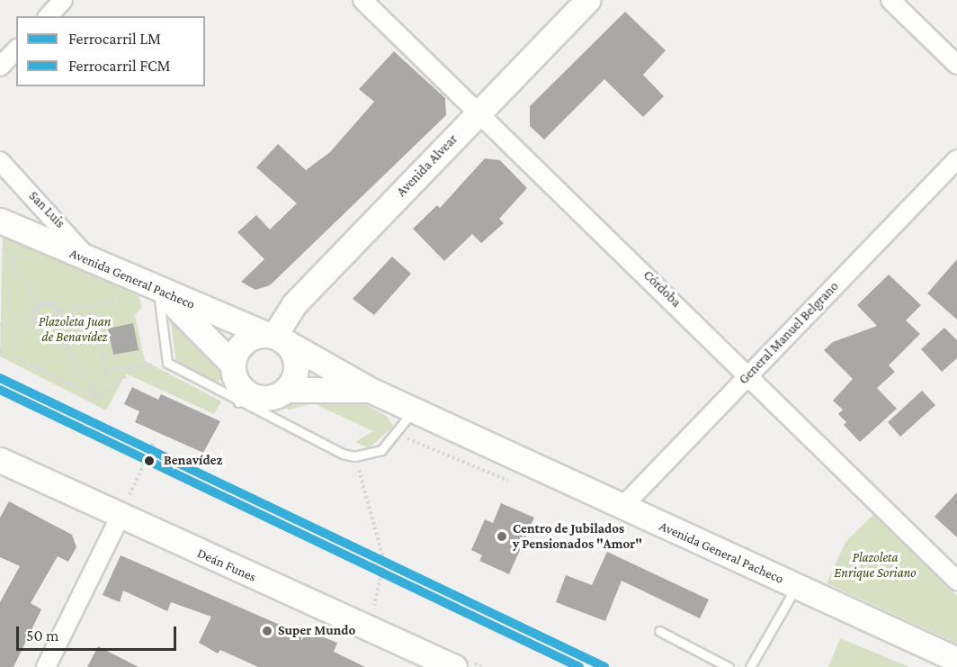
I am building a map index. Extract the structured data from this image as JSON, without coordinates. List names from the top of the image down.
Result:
{
  "streets": {
    "street": [
      "Avenida Alvear",
      "San Luis",
      "Avenida General Pacheco",
      "Córdoba",
      "General Manuel Belgrano",
      "Deán Funes"
    ]
  },
  "crossings": [
    ["Avenida Alvear", "Avenida General Pacheco"],
    ["Avenida Alvear", "Córdoba"],
    ["San Luis", "Avenida General Pacheco"],
    ["Avenida General Pacheco", "General Manuel Belgrano"],
    ["Córdoba", "General Manuel Belgrano"]
  ],
  "parks": ["Plazoleta Juan de Benavídez", "Plazoleta Enrique Soriano"],
  "places": ["Benavídez", "Centro de Jubilados y Pensionados \"Amor\"", "Super Mundo"],
  "lines": ["rail line LM", "rail line FCM"],
  "legend": ["Ferrocarril LM", "Ferrocarril FCM"],
  "scale_bar": "50 m"
}
